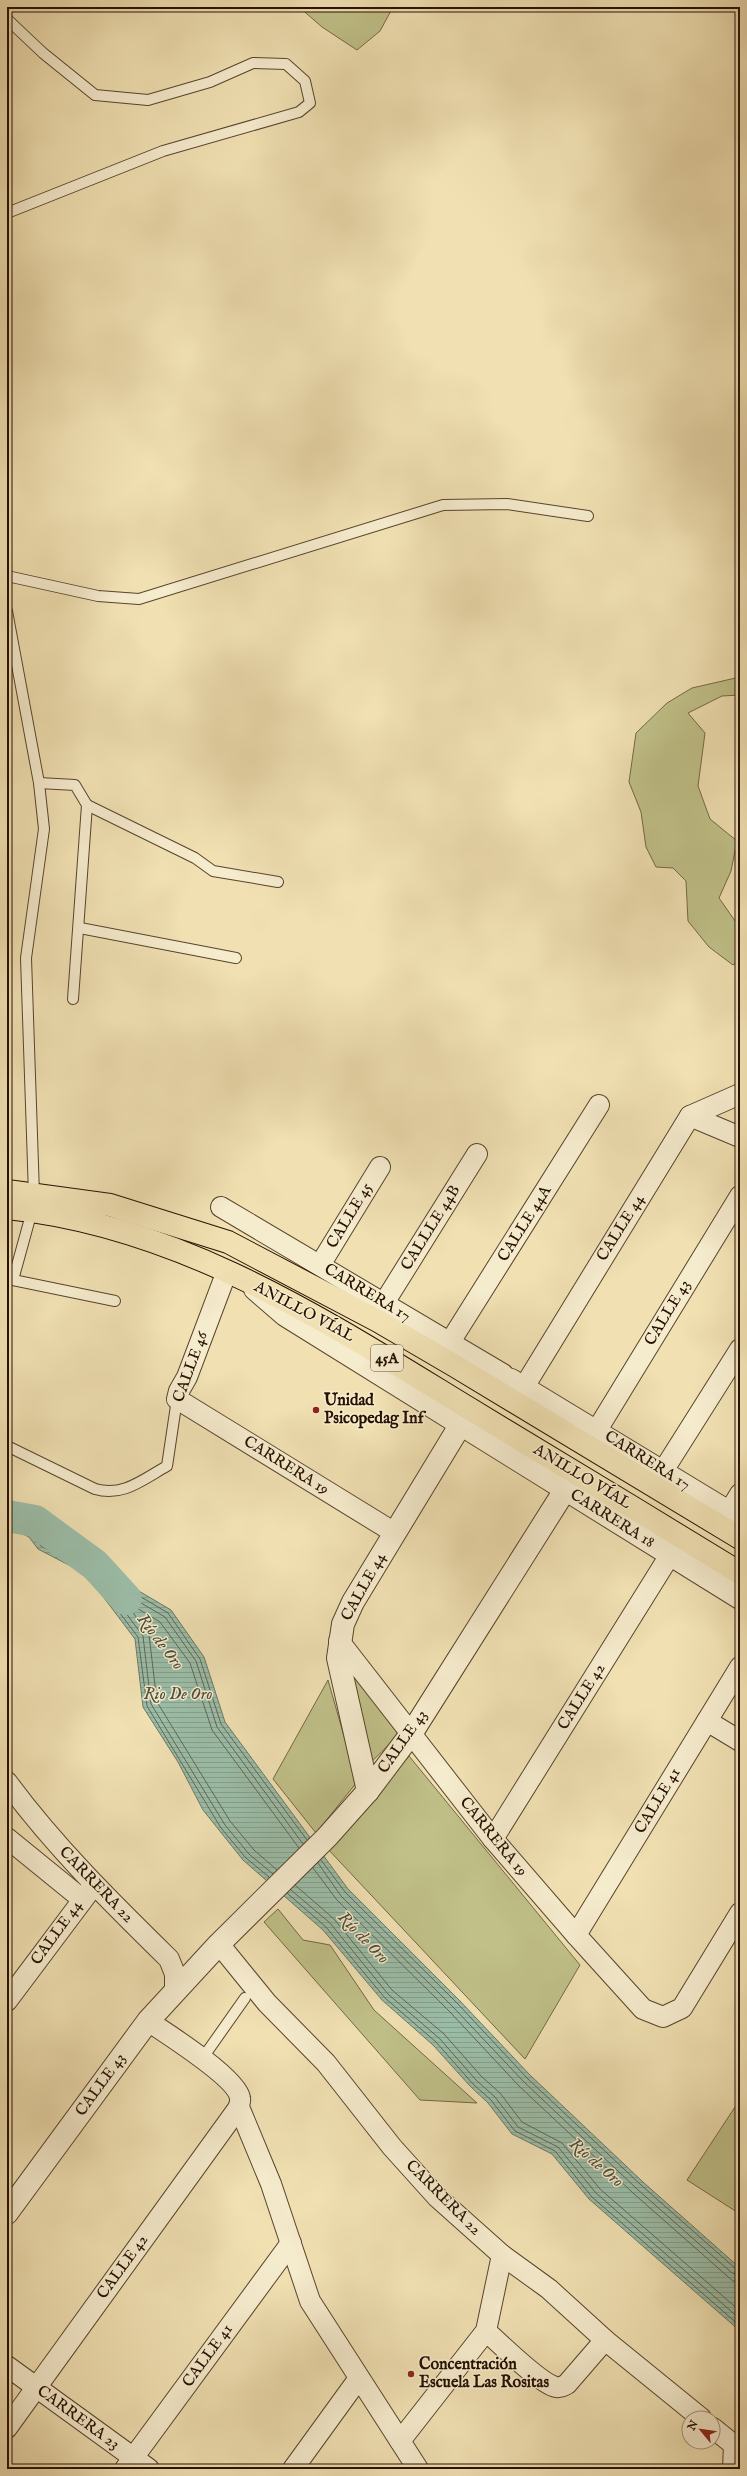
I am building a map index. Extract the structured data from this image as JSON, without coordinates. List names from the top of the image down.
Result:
{
  "streets": {
    "highway": ["ANILLO VÍAL", "45A"],
    "street": [
      "CALLE 45",
      "CALLE 44A",
      "CALLLE 44B",
      "CALLE 44",
      "CARRERA 17",
      "CALLE 43",
      "CALLE 46",
      "CARRERA 19",
      "CARRERA 18",
      "CALLE 42",
      "CALLE 41",
      "CARRERA 22",
      "CARRERA 23"
    ]
  },
  "crossings": [
    ["CALLE 45", "CARRERA 17"],
    ["CALLE 44A", "CARRERA 17"],
    ["CALLLE 44B", "CARRERA 17"],
    ["CALLE 44", "CARRERA 17"],
    ["CALLE 44", "CALLE 43"],
    ["CALLE 44", "CARRERA 19"],
    ["CALLE 44", "CARRERA 18"],
    ["CALLE 44", "CARRERA 22"],
    ["CARRERA 17", "ANILLO VÍAL"],
    ["CARRERA 17", "CALLE 43"],
    ["ANILLO VÍAL", "CALLE 46"],
    ["ANILLO VÍAL", "CARRERA 18"],
    ["CALLE 43", "CARRERA 19"],
    ["CALLE 43", "CARRERA 18"],
    ["CALLE 43", "CARRERA 22"],
    ["CALLE 46", "CARRERA 19"],
    ["CALLE 46", "CARRERA 18"],
    ["CARRERA 19", "CALLE 42"],
    ["CARRERA 19", "CALLE 41"],
    ["CARRERA 18", "CALLE 42"],
    ["CALLE 42", "CARRERA 23"],
    ["CALLE 41", "CARRERA 23"]
  ],
  "water": ["Río de Oro", "Rio De Oro"],
  "places": ["Unidad Psicopedag Inf", "Concentración Escuela Las Rositas"],
  "north": "top left"
}
